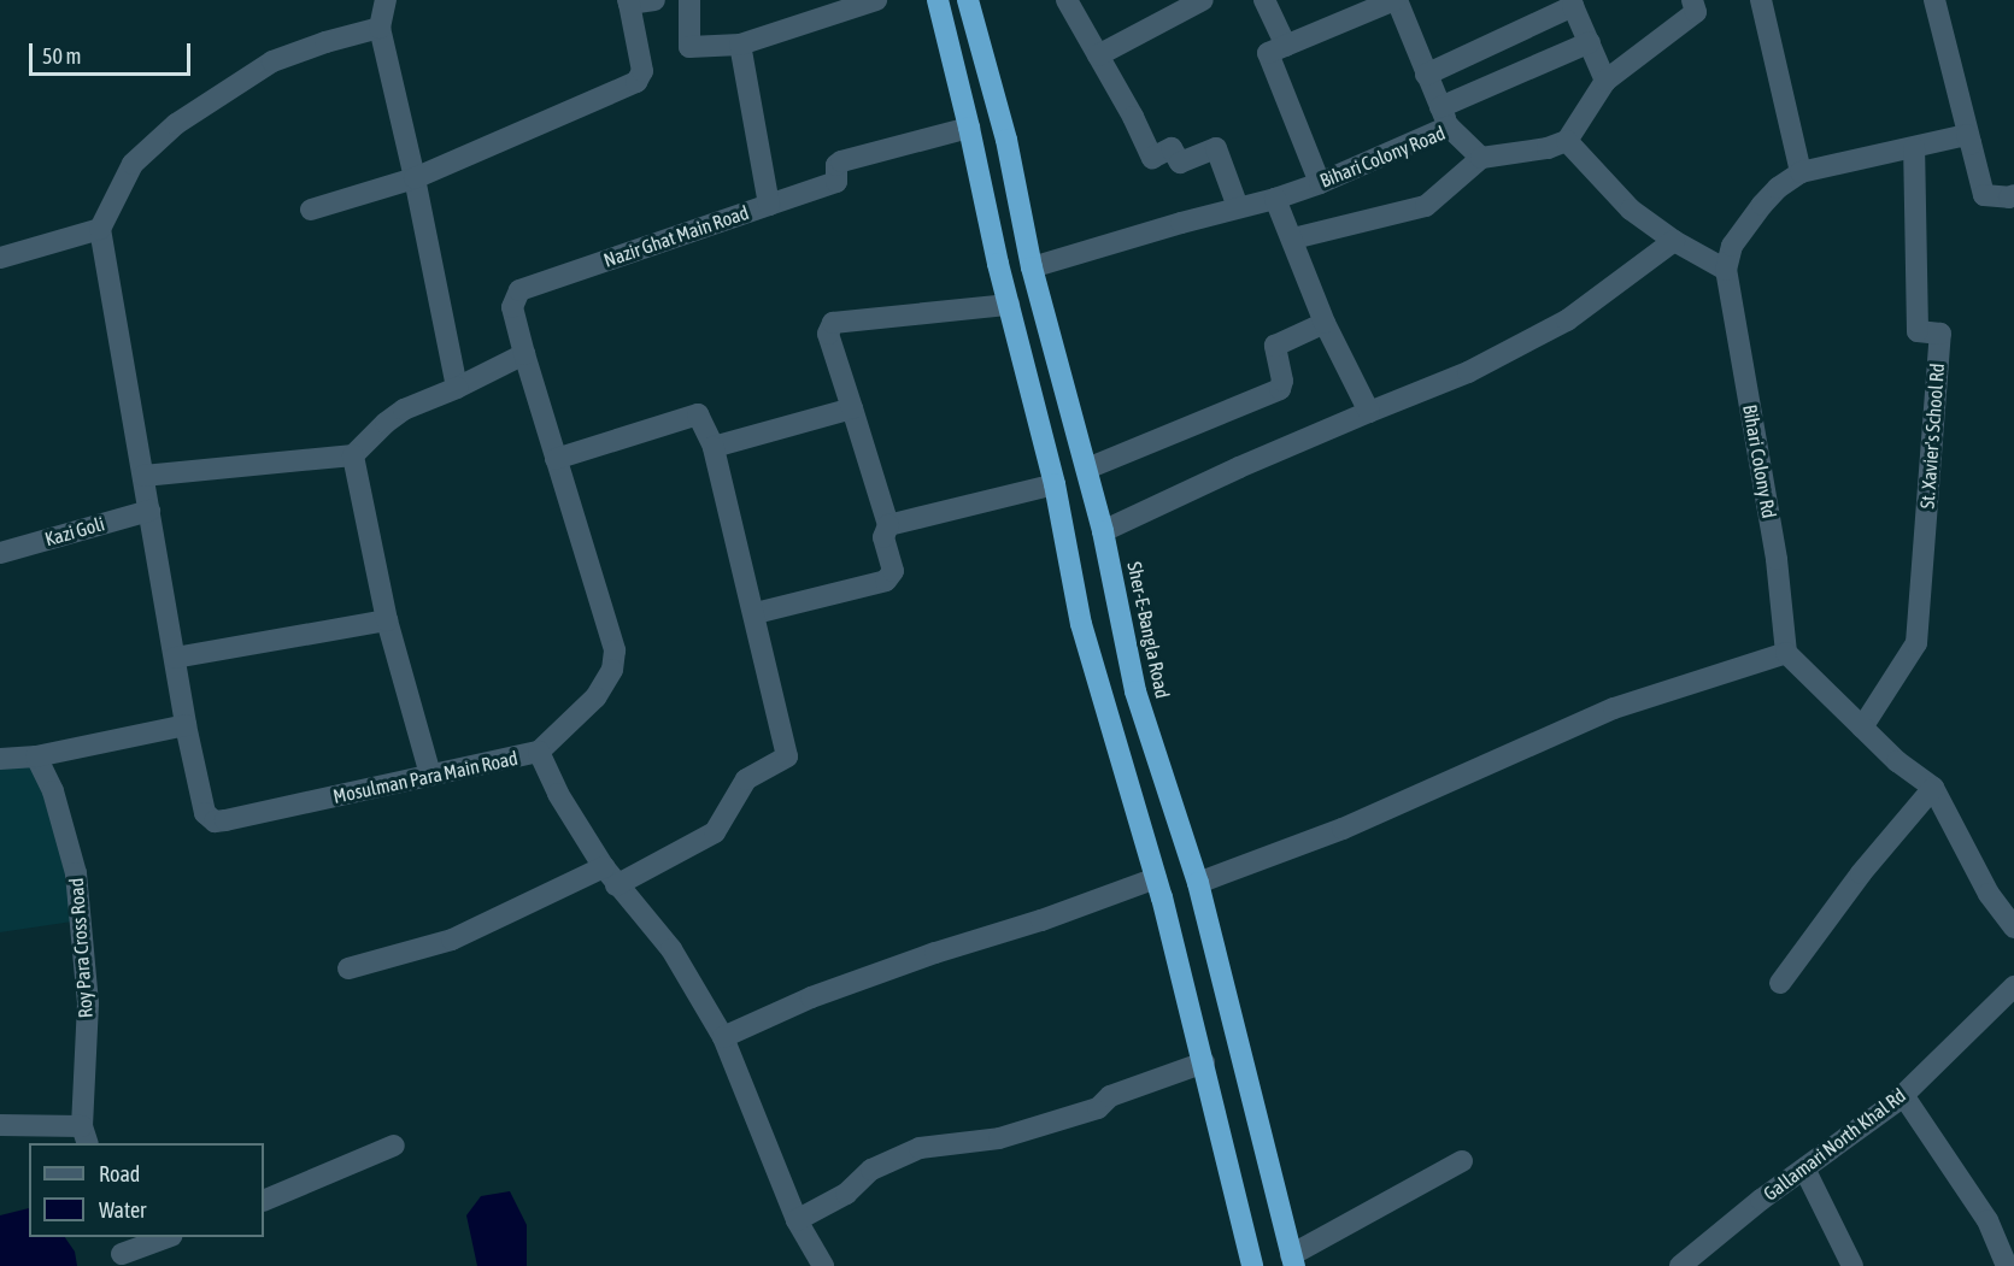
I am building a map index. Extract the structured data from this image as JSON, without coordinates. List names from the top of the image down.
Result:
{
  "streets": {
    "highway": ["Sher-E-Bangla Road"],
    "street": [
      "Bihari Colony Road",
      "Nazir Ghat Main Road",
      "St. Xavier's School Rd",
      "Bihari Colony Rd",
      "Kazi Goli",
      "Mosulman Para Main Road",
      "Roy Para Cross Road",
      "Gallamari North Khal Rd"
    ]
  },
  "crossings": [
    ["Bihari Colony Road", "Sher-E-Bangla Road"],
    ["Nazir Ghat Main Road", "Mosulman Para Main Road"]
  ],
  "legend": ["Road", "Water"],
  "scale_bar": "50 m"
}
